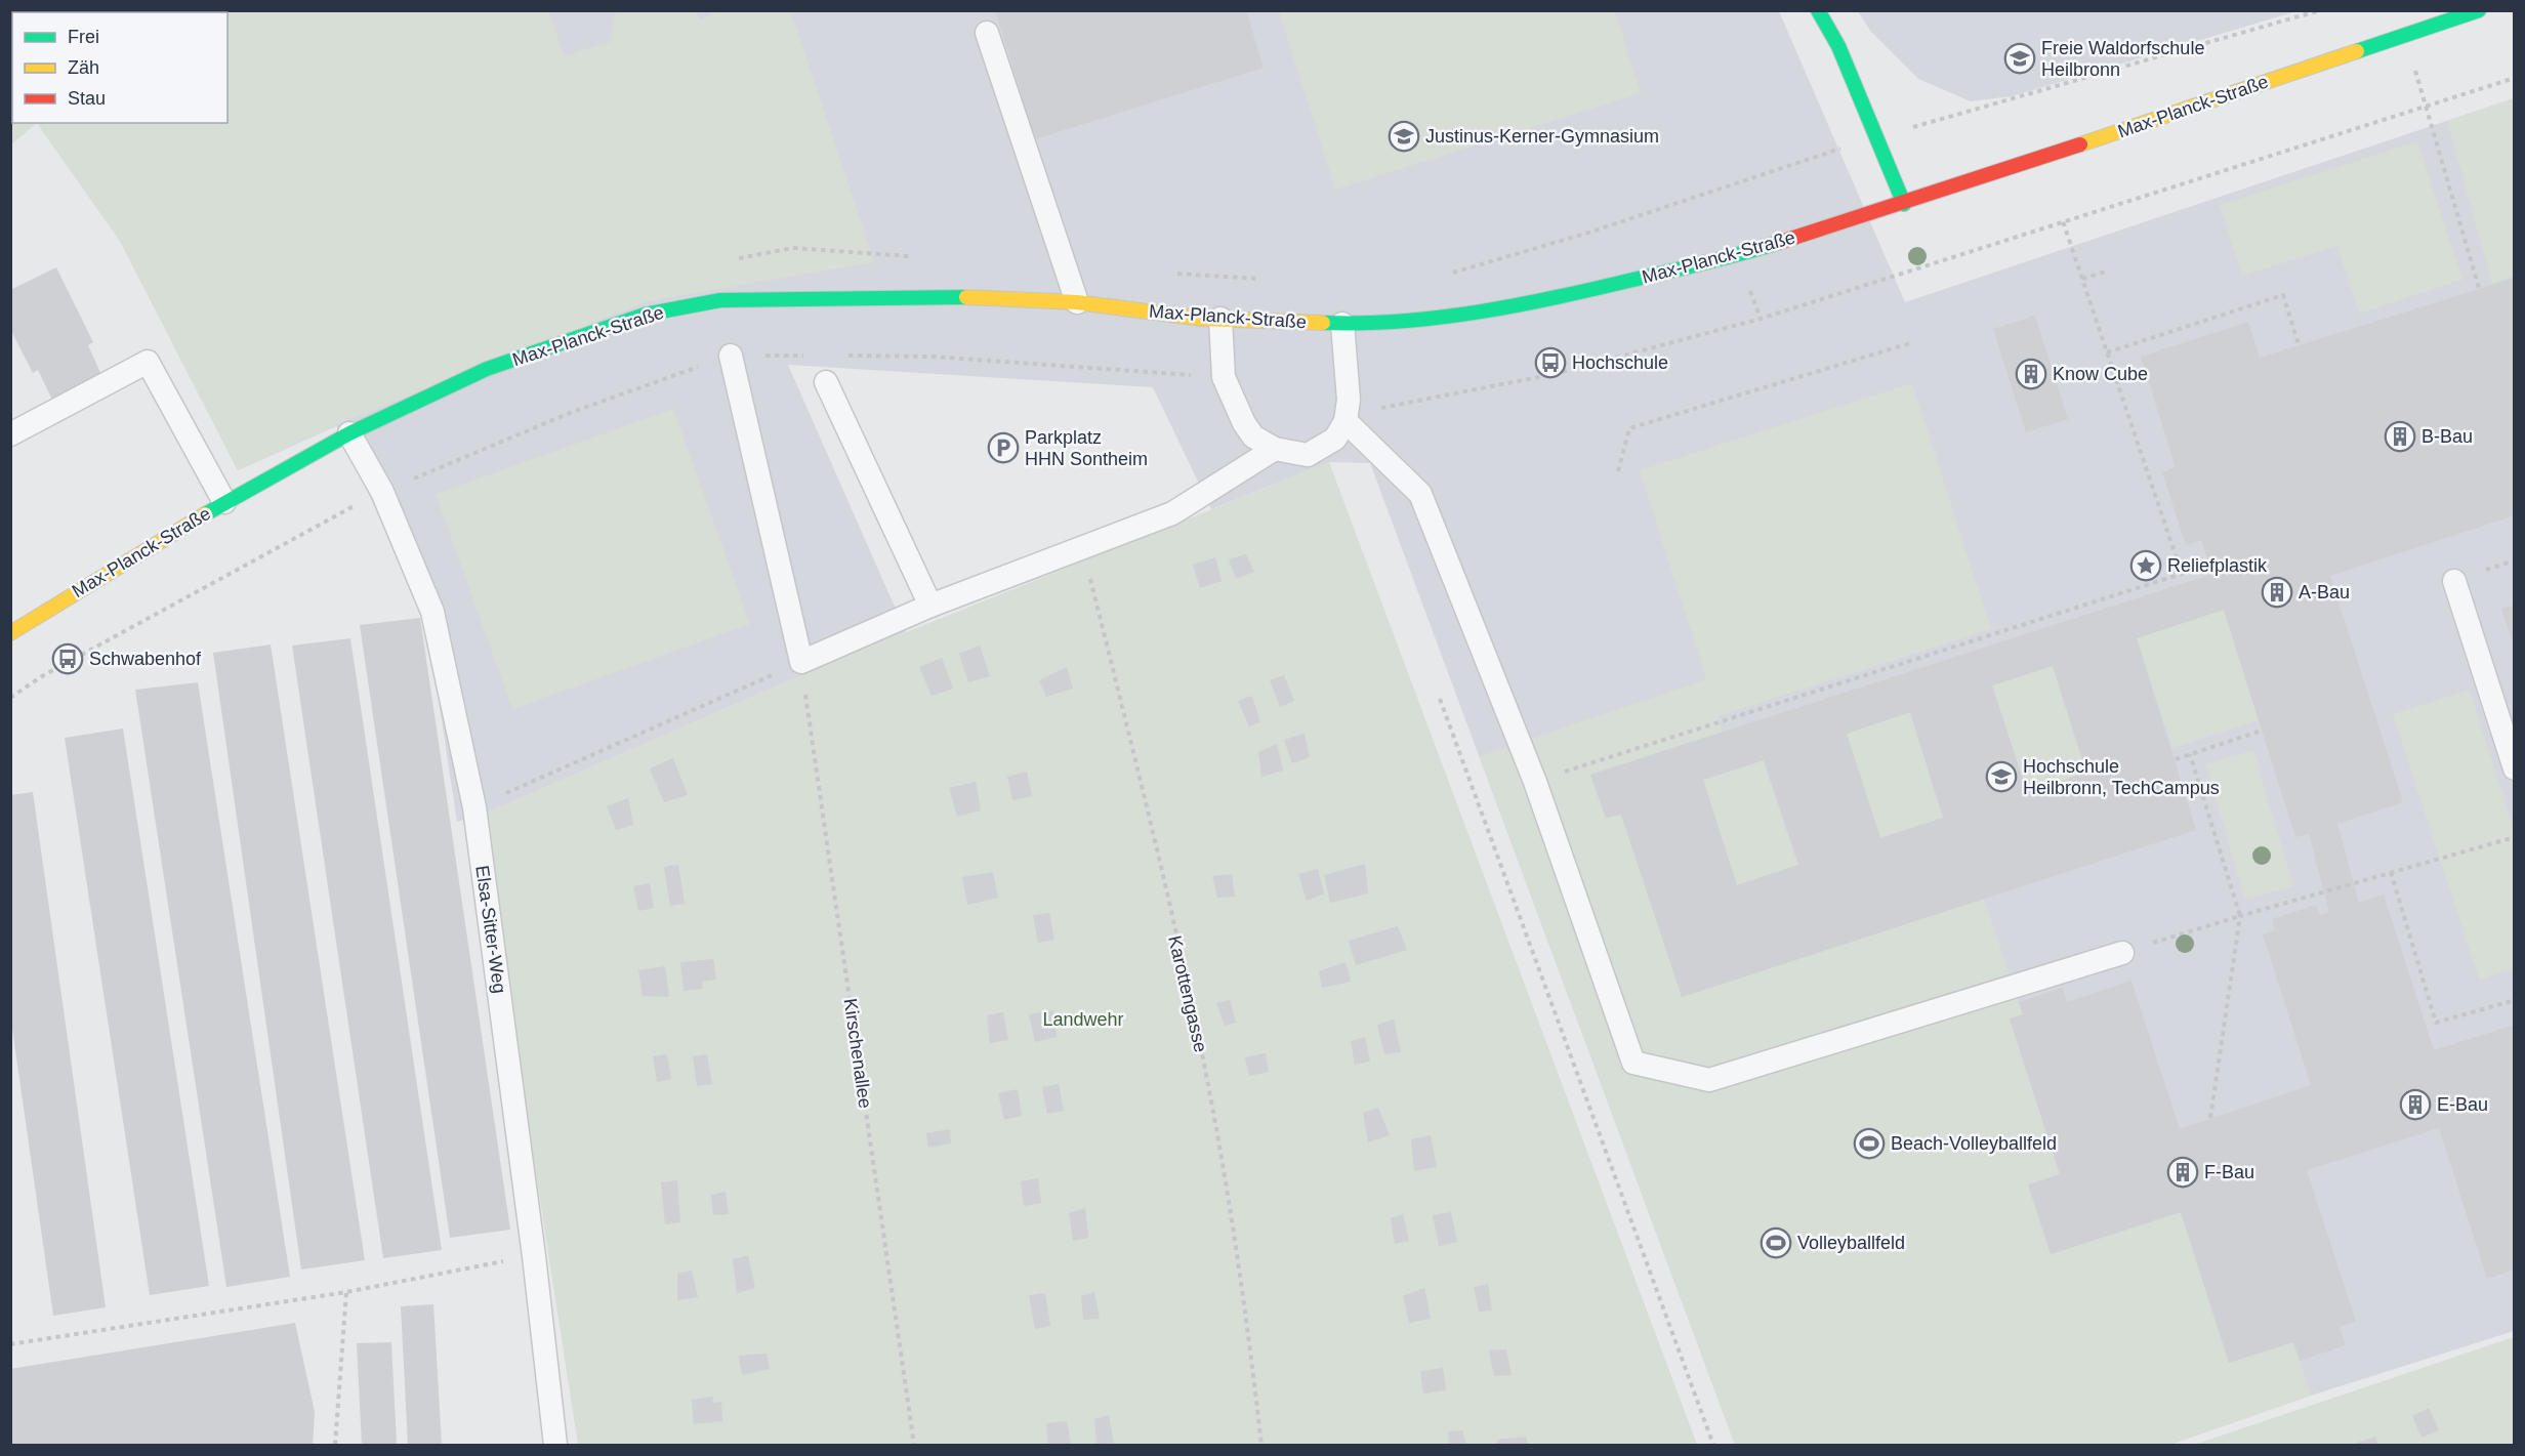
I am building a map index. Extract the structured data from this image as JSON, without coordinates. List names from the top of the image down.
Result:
{
  "streets": {
    "street": ["Max-Planck-Straße"],
    "lane": ["Elsa-Sitter-Weg"],
    "path": ["Karottengasse", "Kirschenallee"]
  },
  "crossings": [
    ["Max-Planck-Straße", "Elsa-Sitter-Weg"]
  ],
  "parks": ["Landwehr"],
  "places": {
    "school or university": ["Freie Waldorfschule Heilbronn", "Justinus-Kerner-Gymnasium", "Hochschule Heilbronn, TechCampus"],
    "bus stop": ["Hochschule", "Schwabenhof"],
    "building": [
      "Know Cube",
      "B-Bau",
      "A-Bau",
      "E-Bau",
      "F-Bau"
    ],
    "parking": ["Parkplatz HHN Sontheim"],
    "place": ["Reliefplastik"],
    "sports": ["Beach-Volleyballfeld", "Volleyballfeld"]
  },
  "legend": ["Frei", "Zäh", "Stau"]
}
